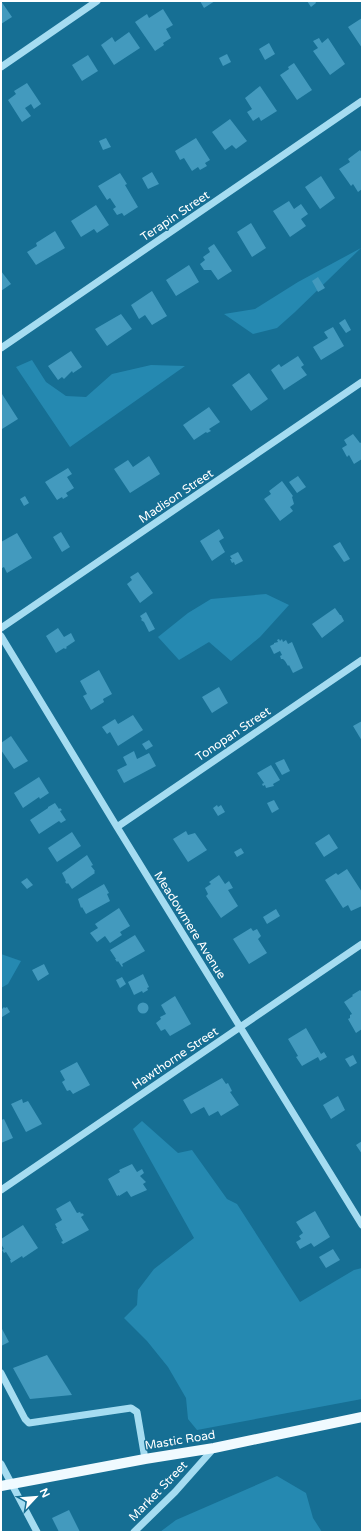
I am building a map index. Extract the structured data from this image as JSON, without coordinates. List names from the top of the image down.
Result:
{
  "streets": {
    "main road": ["Mastic Road"],
    "street": [
      "Terapin Street",
      "Madison Street",
      "Tonopan Street",
      "Meadowmere Avenue",
      "Hawthorne Street",
      "Market Street"
    ]
  },
  "crossings": [
    ["Tonopan Street", "Meadowmere Avenue"],
    ["Meadowmere Avenue", "Hawthorne Street"],
    ["Mastic Road", "Market Street"]
  ],
  "north": "top right"
}
